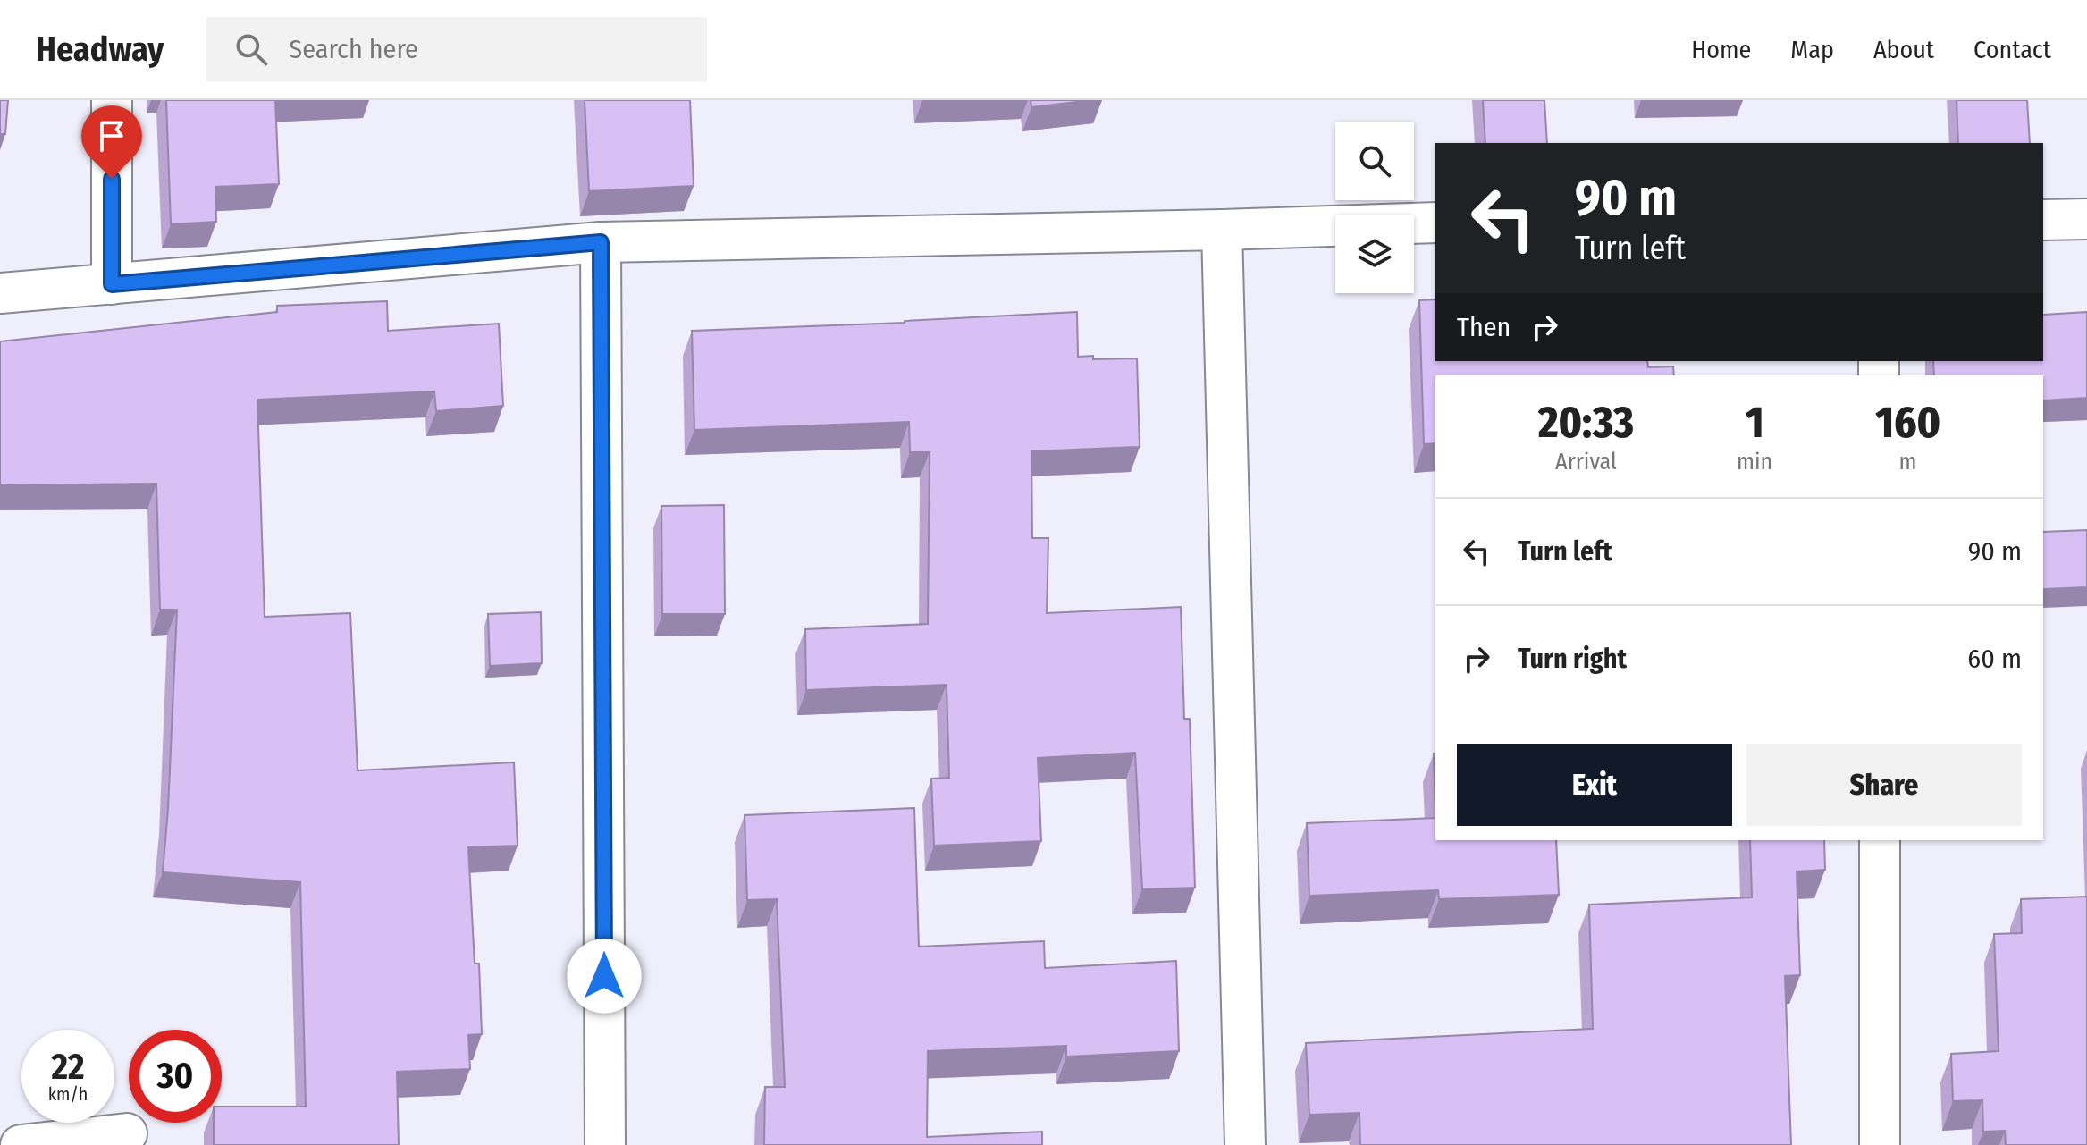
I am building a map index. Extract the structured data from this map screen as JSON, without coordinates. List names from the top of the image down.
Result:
{
  "page": {
    "header": "Headway",
    "search": "Search here",
    "nav": [
      "Home",
      "Map",
      "About",
      "Contact"
    ],
    "turn": ["90 m", "Turn left"],
    "then": "Then",
    "eta": [
      "20:33",
      "Arrival",
      "1",
      "min",
      "160",
      "m"
    ],
    "list": [
      {
        "name": "Turn left",
        "value": "90 m"
      },
      {
        "name": "Turn right",
        "value": "60 m"
      }
    ],
    "buttons": ["Exit", "Share"],
    "speed": "22 km/h",
    "limit": "30"
  }
}
